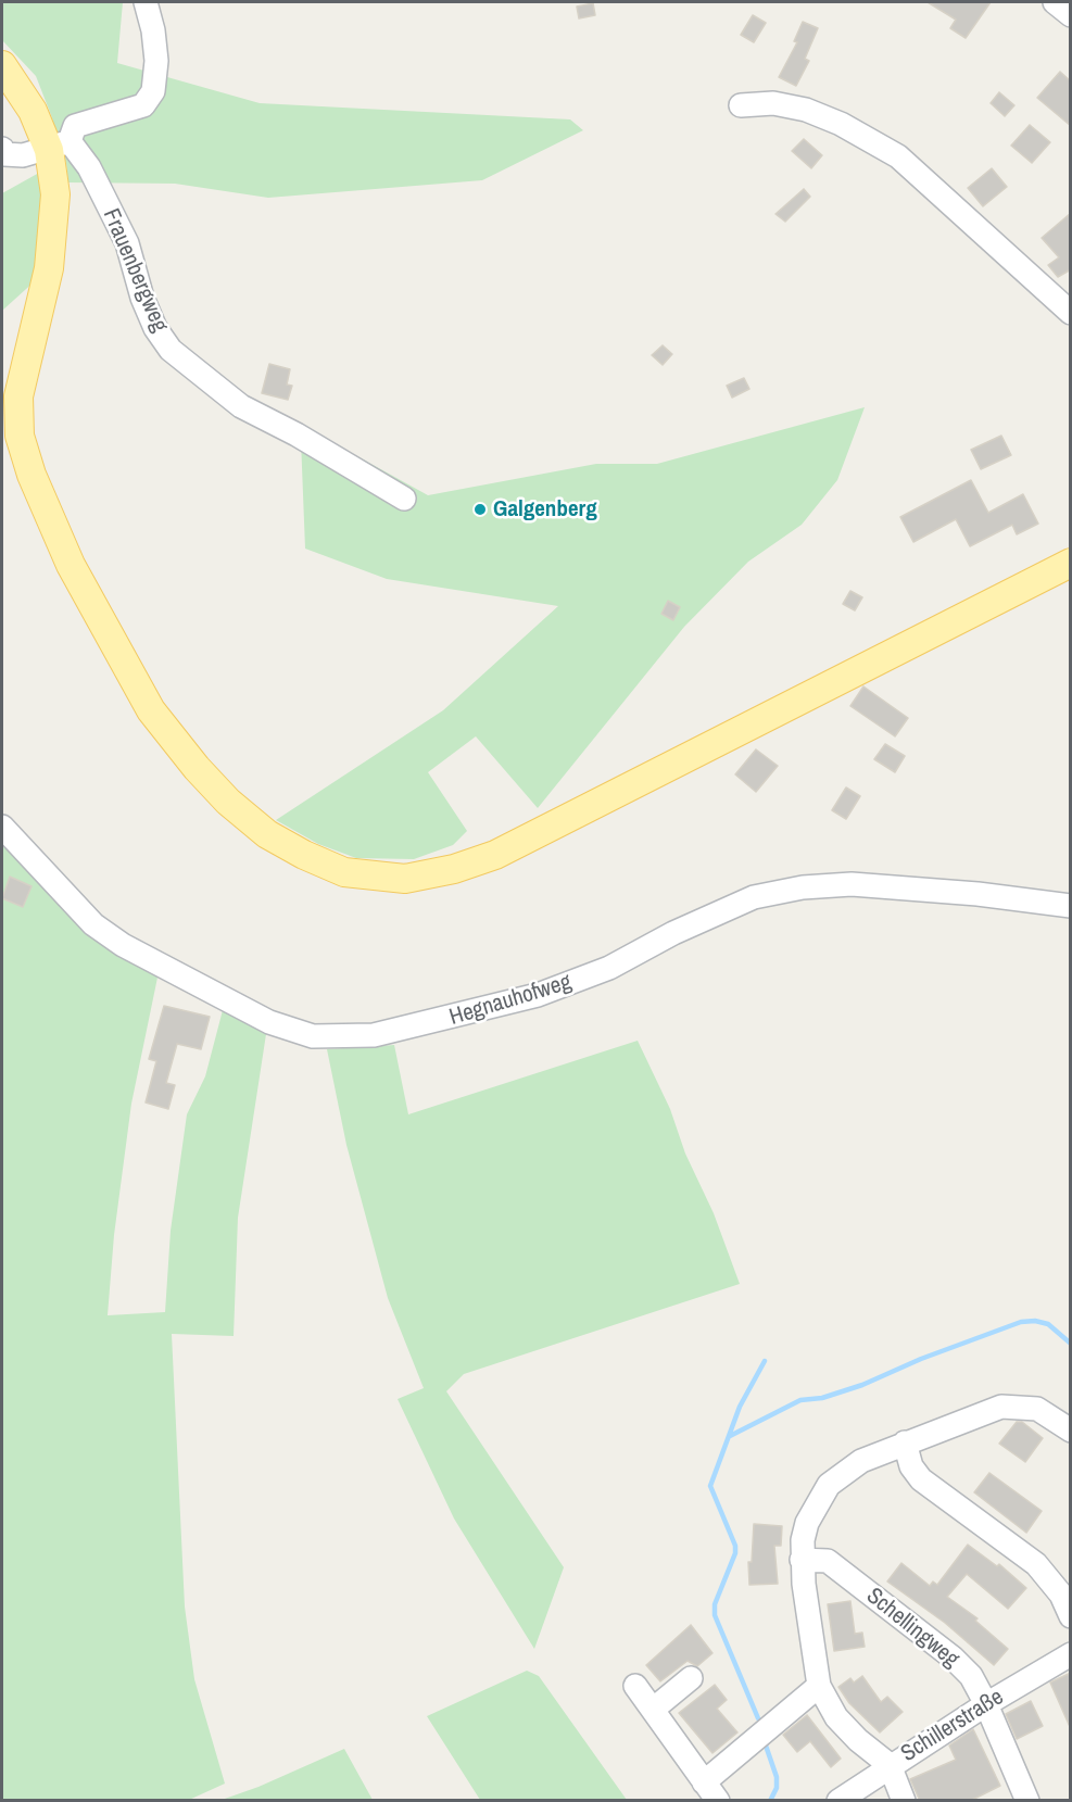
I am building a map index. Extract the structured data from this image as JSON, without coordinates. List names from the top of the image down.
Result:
{
  "streets": {
    "street": [
      "Frauenbergweg",
      "Hegnauhofweg",
      "Schellingweg",
      "Schillerstraße"
    ]
  },
  "crossings": [
    ["Schellingweg", "Schillerstraße"]
  ],
  "places": ["Galgenberg"]
}
